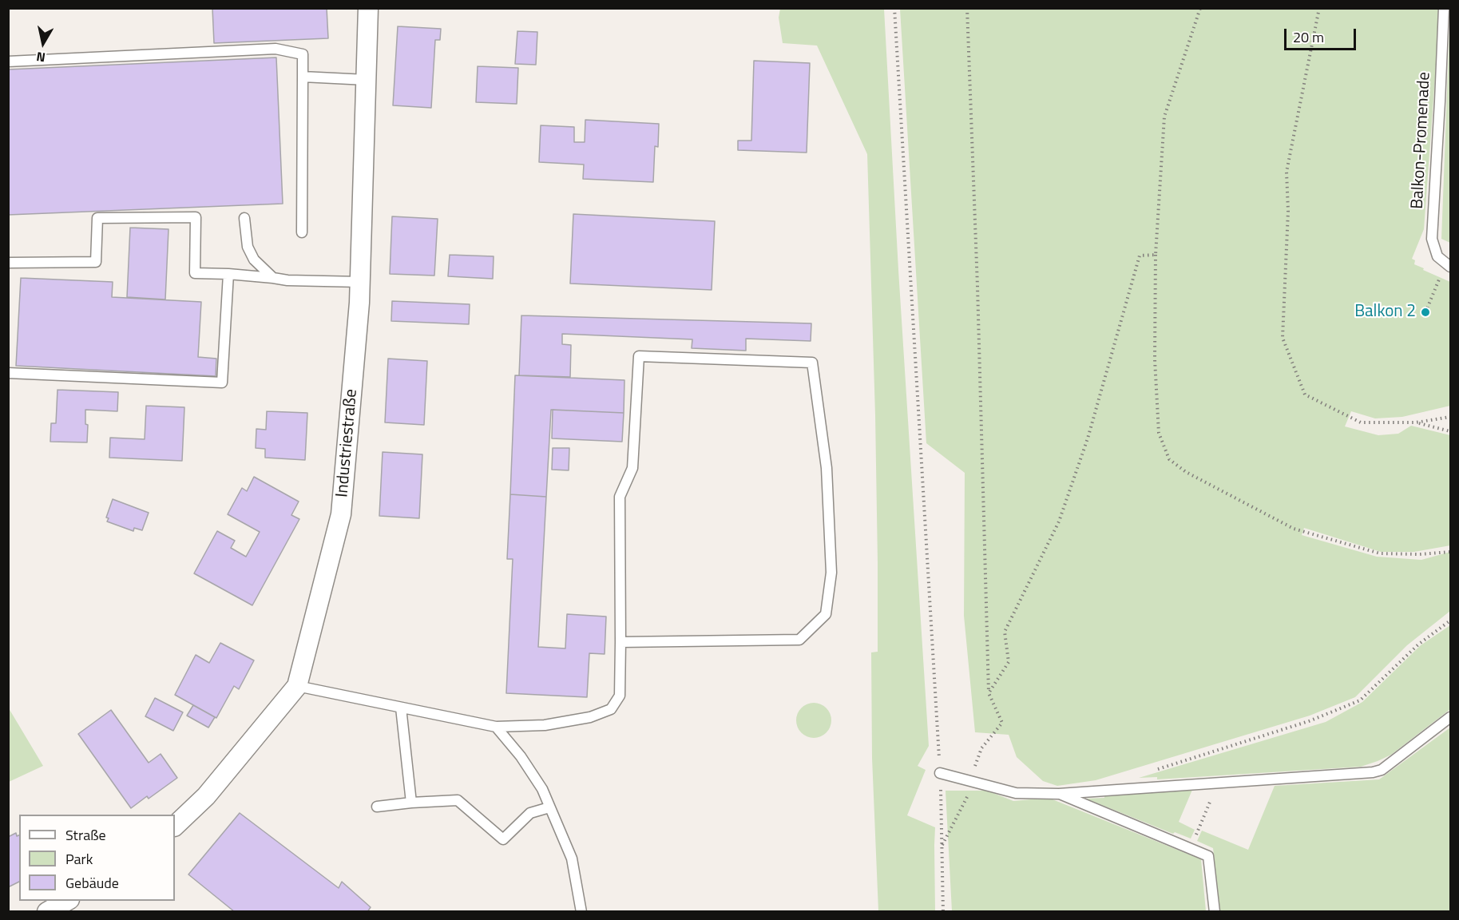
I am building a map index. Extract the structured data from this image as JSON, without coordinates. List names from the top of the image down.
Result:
{
  "streets": {
    "street": ["Industriestraße"],
    "lane": ["Balkon-Promenade"]
  },
  "places": ["Balkon 2"],
  "legend": ["Straße", "Park", "Gebäude"],
  "scale_bar": "20 m",
  "north": "bottom"
}
